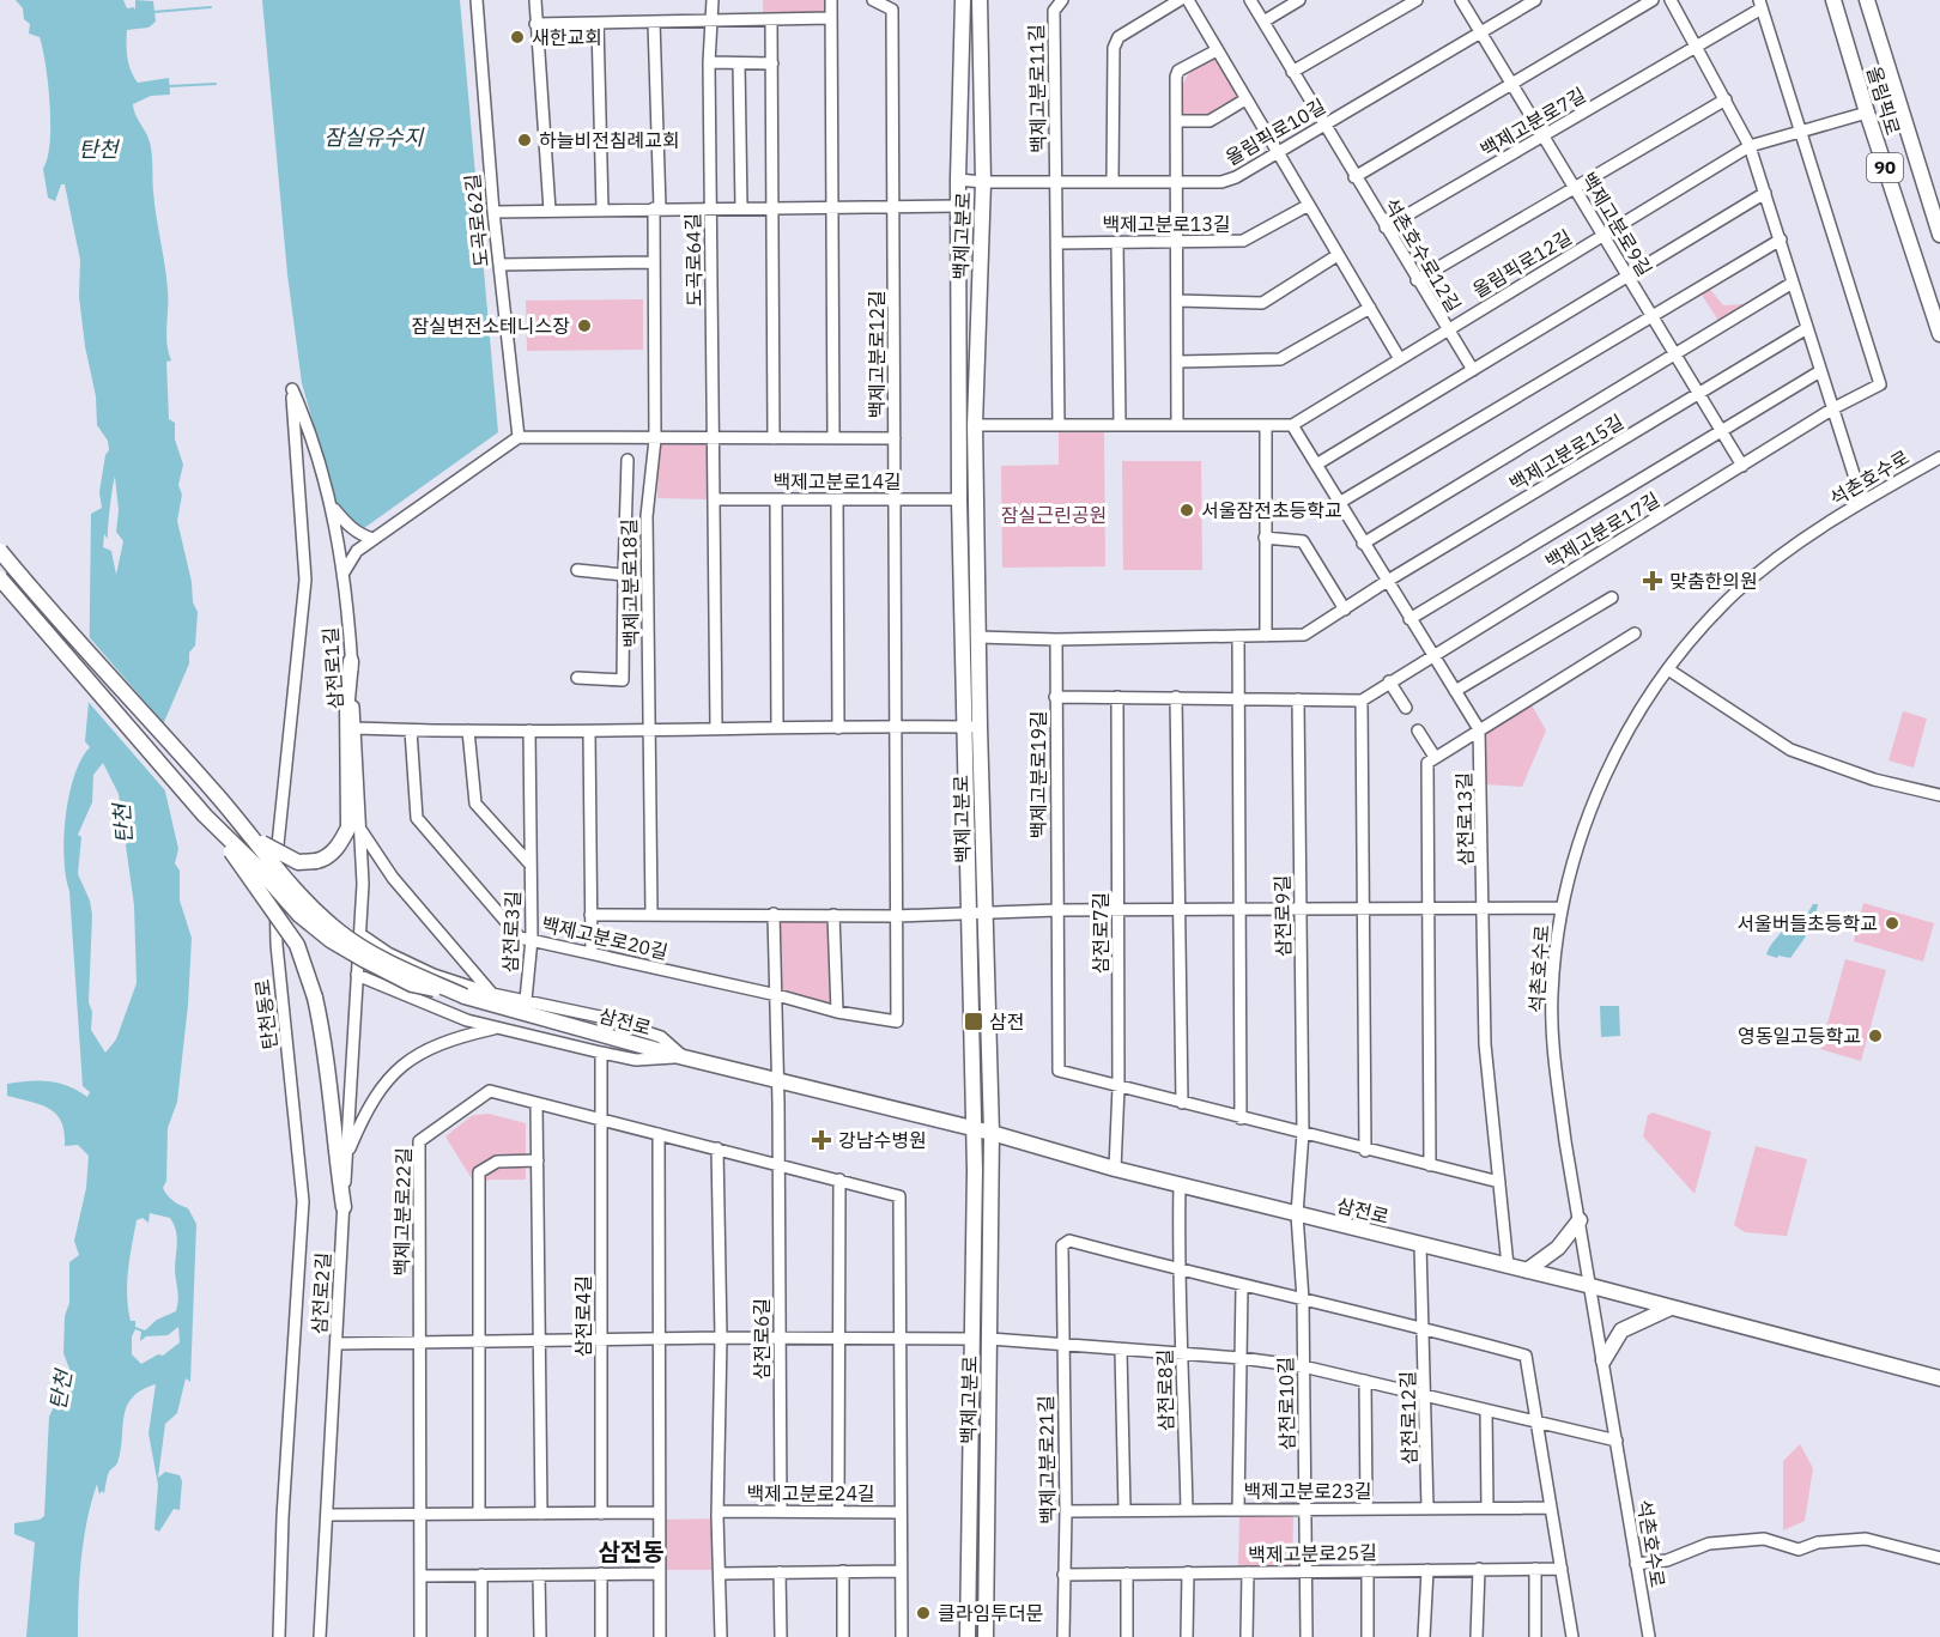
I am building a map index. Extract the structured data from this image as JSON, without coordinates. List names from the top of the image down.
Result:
{
  "streets": {
    "main road": [
      "올림픽로",
      "90",
      "백제고분로",
      "삼전로"
    ],
    "street": [
      "백제고분로11길",
      "백제고분로7길",
      "올림픽로10길",
      "도곡로62길",
      "백제고분로13길",
      "백제고분로9길",
      "석촌호수로12길",
      "도곡로64길",
      "올림픽로12길",
      "백제고분로12길",
      "백제고분로15길",
      "석촌호수로",
      "백제고분로14길",
      "백제고분로17길",
      "백제고분로18길",
      "삼전로1길",
      "백제고분로19길",
      "삼전로13길",
      "삼전로9길",
      "삼전로3길",
      "삼전로7길",
      "백제고분로20길",
      "탄천동로",
      "백제고분로22길",
      "삼전로2길",
      "삼전로4길",
      "삼전로6길",
      "삼전로8길",
      "삼전로10길",
      "삼전로12길",
      "백제고분로21길",
      "백제고분로23길",
      "백제고분로24길",
      "백제고분로25길"
    ]
  },
  "crossings": [
    ["백제고분로11길", "올림픽로10길"],
    ["올림픽로", "올림픽로12길"],
    ["백제고분로7길", "백제고분로9길"],
    ["백제고분로7길", "석촌호수로12길"],
    ["올림픽로10길", "백제고분로9길"],
    ["올림픽로10길", "백제고분로"],
    ["올림픽로10길", "석촌호수로12길"],
    ["백제고분로9길", "올림픽로12길"],
    ["백제고분로9길", "백제고분로15길"],
    ["백제고분로9길", "백제고분로17길"],
    ["백제고분로", "올림픽로12길"],
    ["백제고분로", "백제고분로15길"],
    ["백제고분로", "백제고분로14길"],
    ["백제고분로", "백제고분로20길"],
    ["백제고분로", "삼전로"],
    ["석촌호수로12길", "올림픽로12길"],
    ["도곡로64길", "백제고분로14길"],
    ["올림픽로12길", "삼전로13길"],
    ["백제고분로12길", "백제고분로14길"],
    ["백제고분로15길", "백제고분로19길"],
    ["백제고분로15길", "삼전로13길"],
    ["석촌호수로", "삼전로"],
    ["백제고분로17길", "삼전로13길"],
    ["백제고분로18길", "백제고분로20길"],
    ["삼전로1길", "탄천동로"],
    ["삼전로1길", "삼전로2길"],
    ["백제고분로19길", "삼전로7길"],
    ["삼전로13길", "삼전로"],
    ["삼전로9길", "삼전로"],
    ["삼전로9길", "삼전로10길"],
    ["삼전로3길", "백제고분로20길"],
    ["삼전로7길", "삼전로"],
    ["삼전로", "삼전로6길"],
    ["삼전로", "삼전로8길"],
    ["삼전로", "삼전로10길"],
    ["삼전로", "삼전로12길"],
    ["삼전로6길", "백제고분로24길"],
    ["삼전로8길", "백제고분로21길"],
    ["삼전로8길", "백제고분로23길"],
    ["삼전로10길", "백제고분로23길"],
    ["삼전로10길", "백제고분로25길"],
    ["삼전로12길", "백제고분로23길"],
    ["백제고분로21길", "백제고분로23길"],
    ["백제고분로21길", "백제고분로25길"]
  ],
  "districts": ["삼전동"],
  "water": ["잠실유수지", "탄천"],
  "parks": ["잠실근린공원"],
  "places": {
    "other": [
      "새한교회",
      "하늘비전침례교회",
      "잠실변전소테니스장",
      "서울잠전초등학교",
      "서울버들초등학교",
      "영동일고등학교",
      "클라임투더문"
    ],
    "health": ["맞춤한의원", "강남수병원"],
    "transit": ["삼전"]
  }
}
